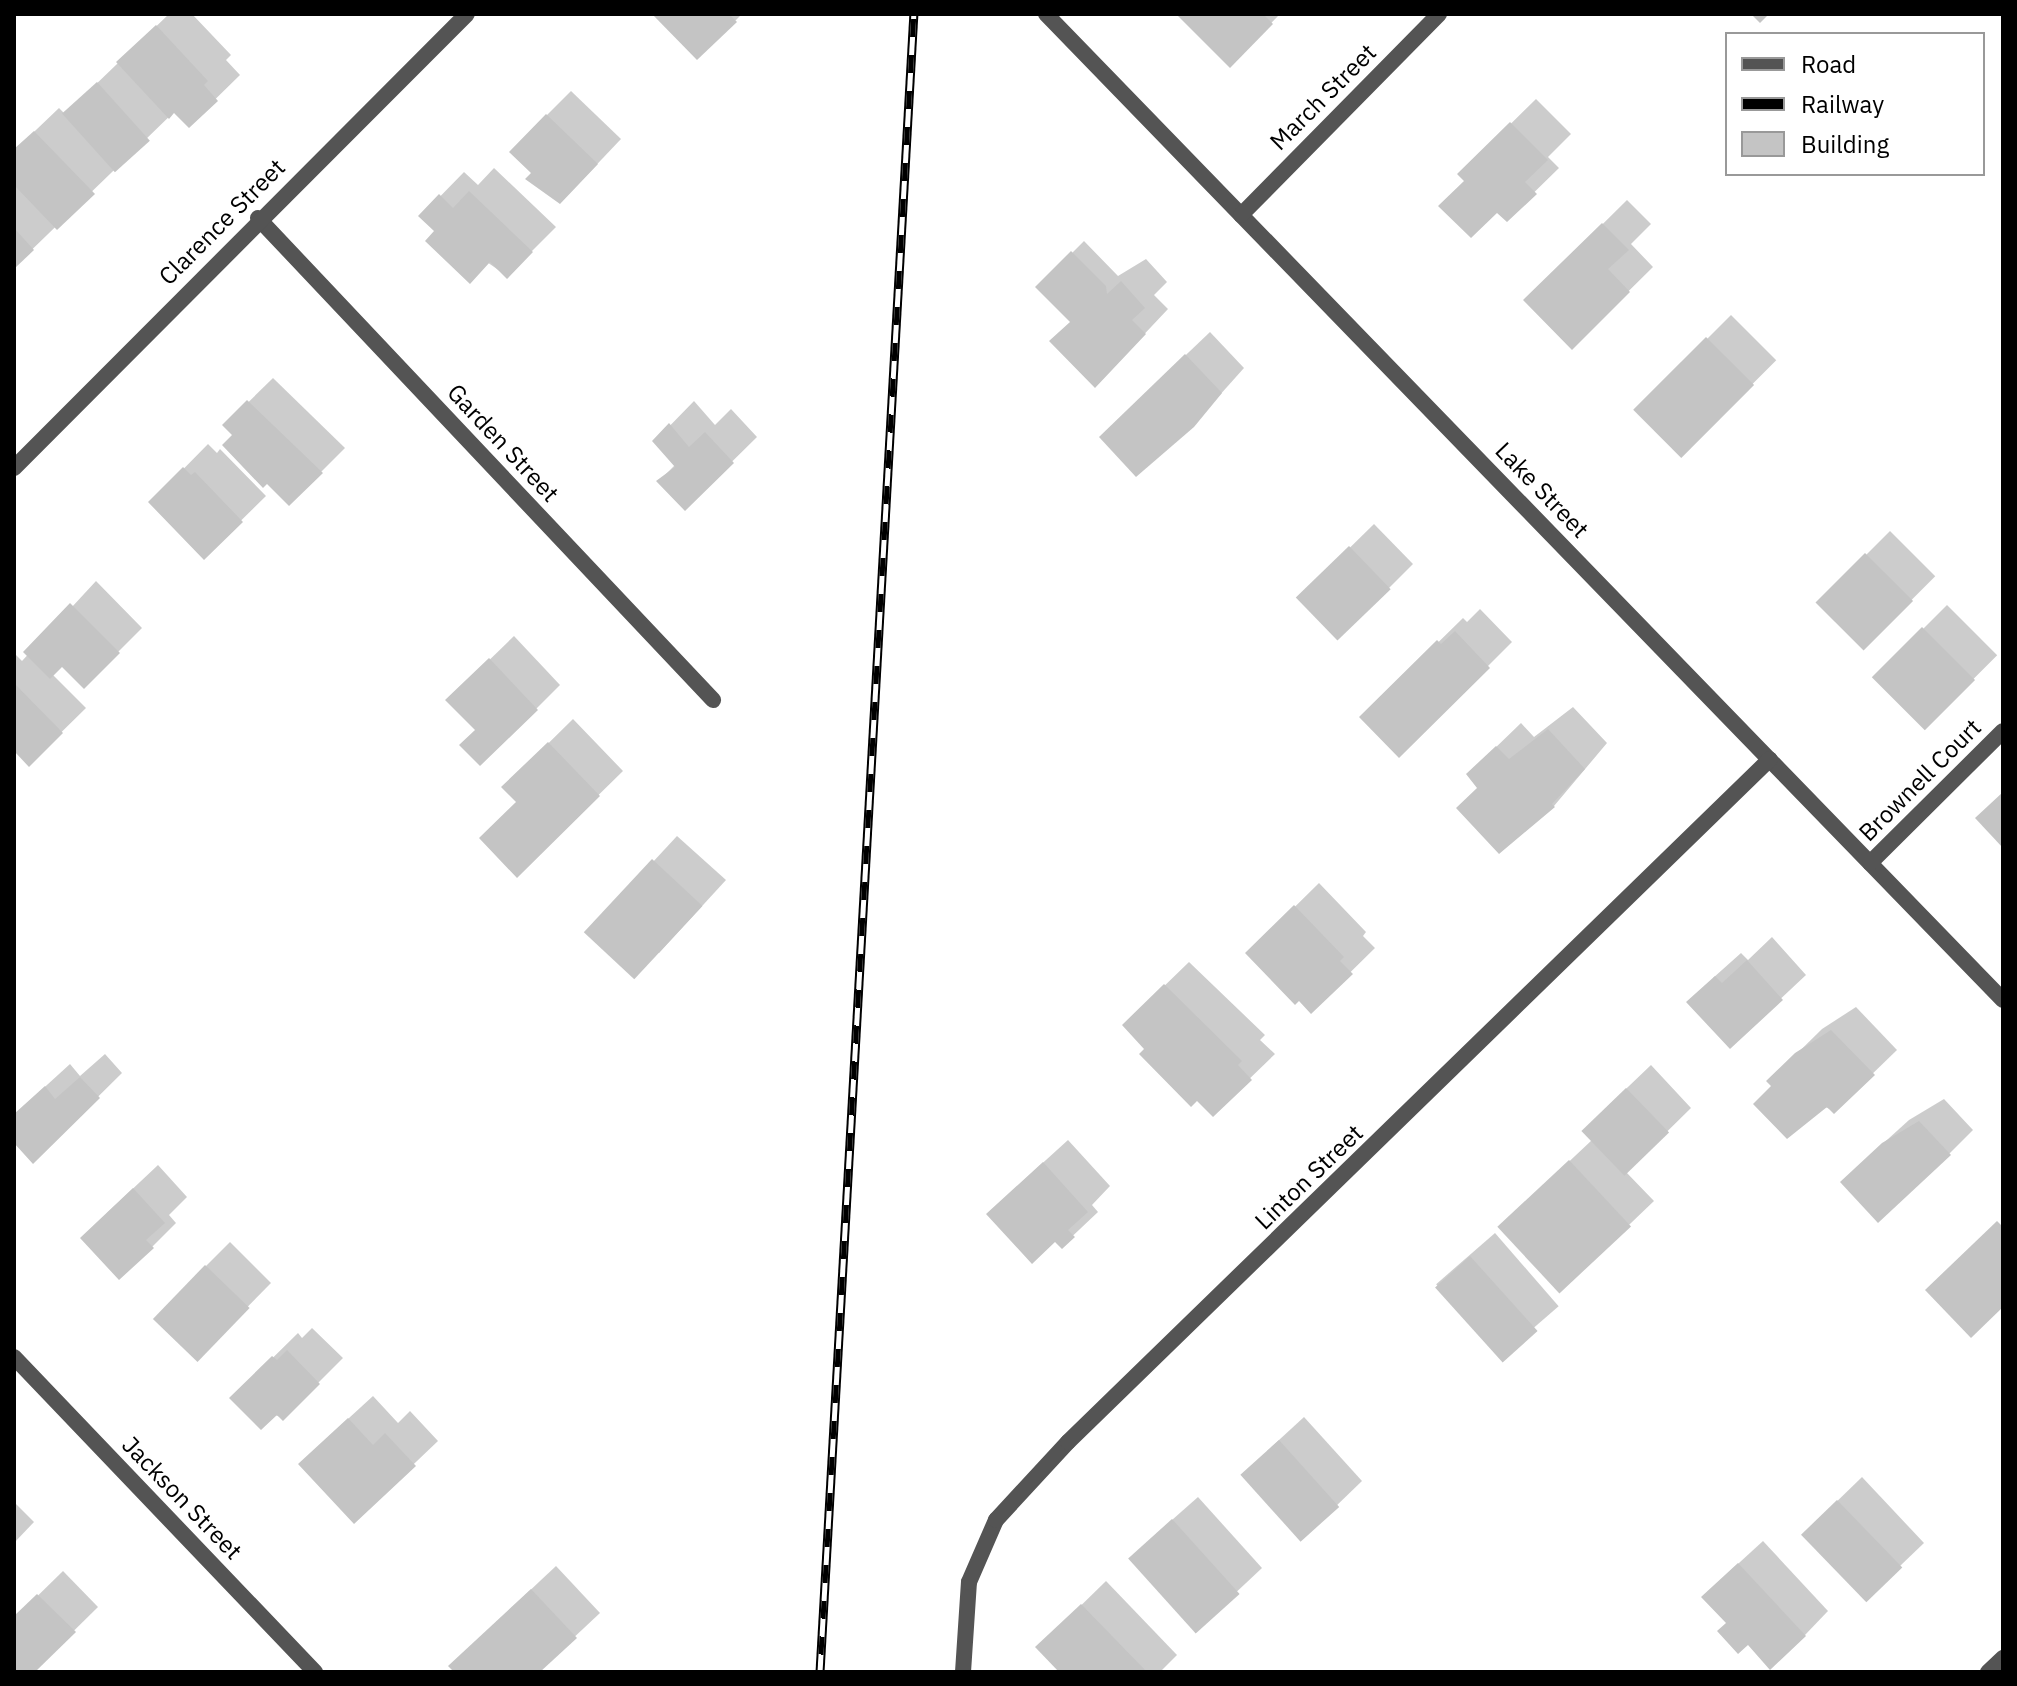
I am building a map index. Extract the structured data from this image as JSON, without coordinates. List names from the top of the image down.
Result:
{
  "streets": {
    "street": [
      "March Street",
      "Clarence Street",
      "Garden Street",
      "Lake Street",
      "Brownell Court",
      "Linton Street",
      "Jackson Street"
    ]
  },
  "crossings": [
    ["March Street", "Lake Street"],
    ["Clarence Street", "Garden Street"],
    ["Lake Street", "Brownell Court"],
    ["Lake Street", "Linton Street"]
  ],
  "legend": ["Road", "Railway", "Building"]
}
